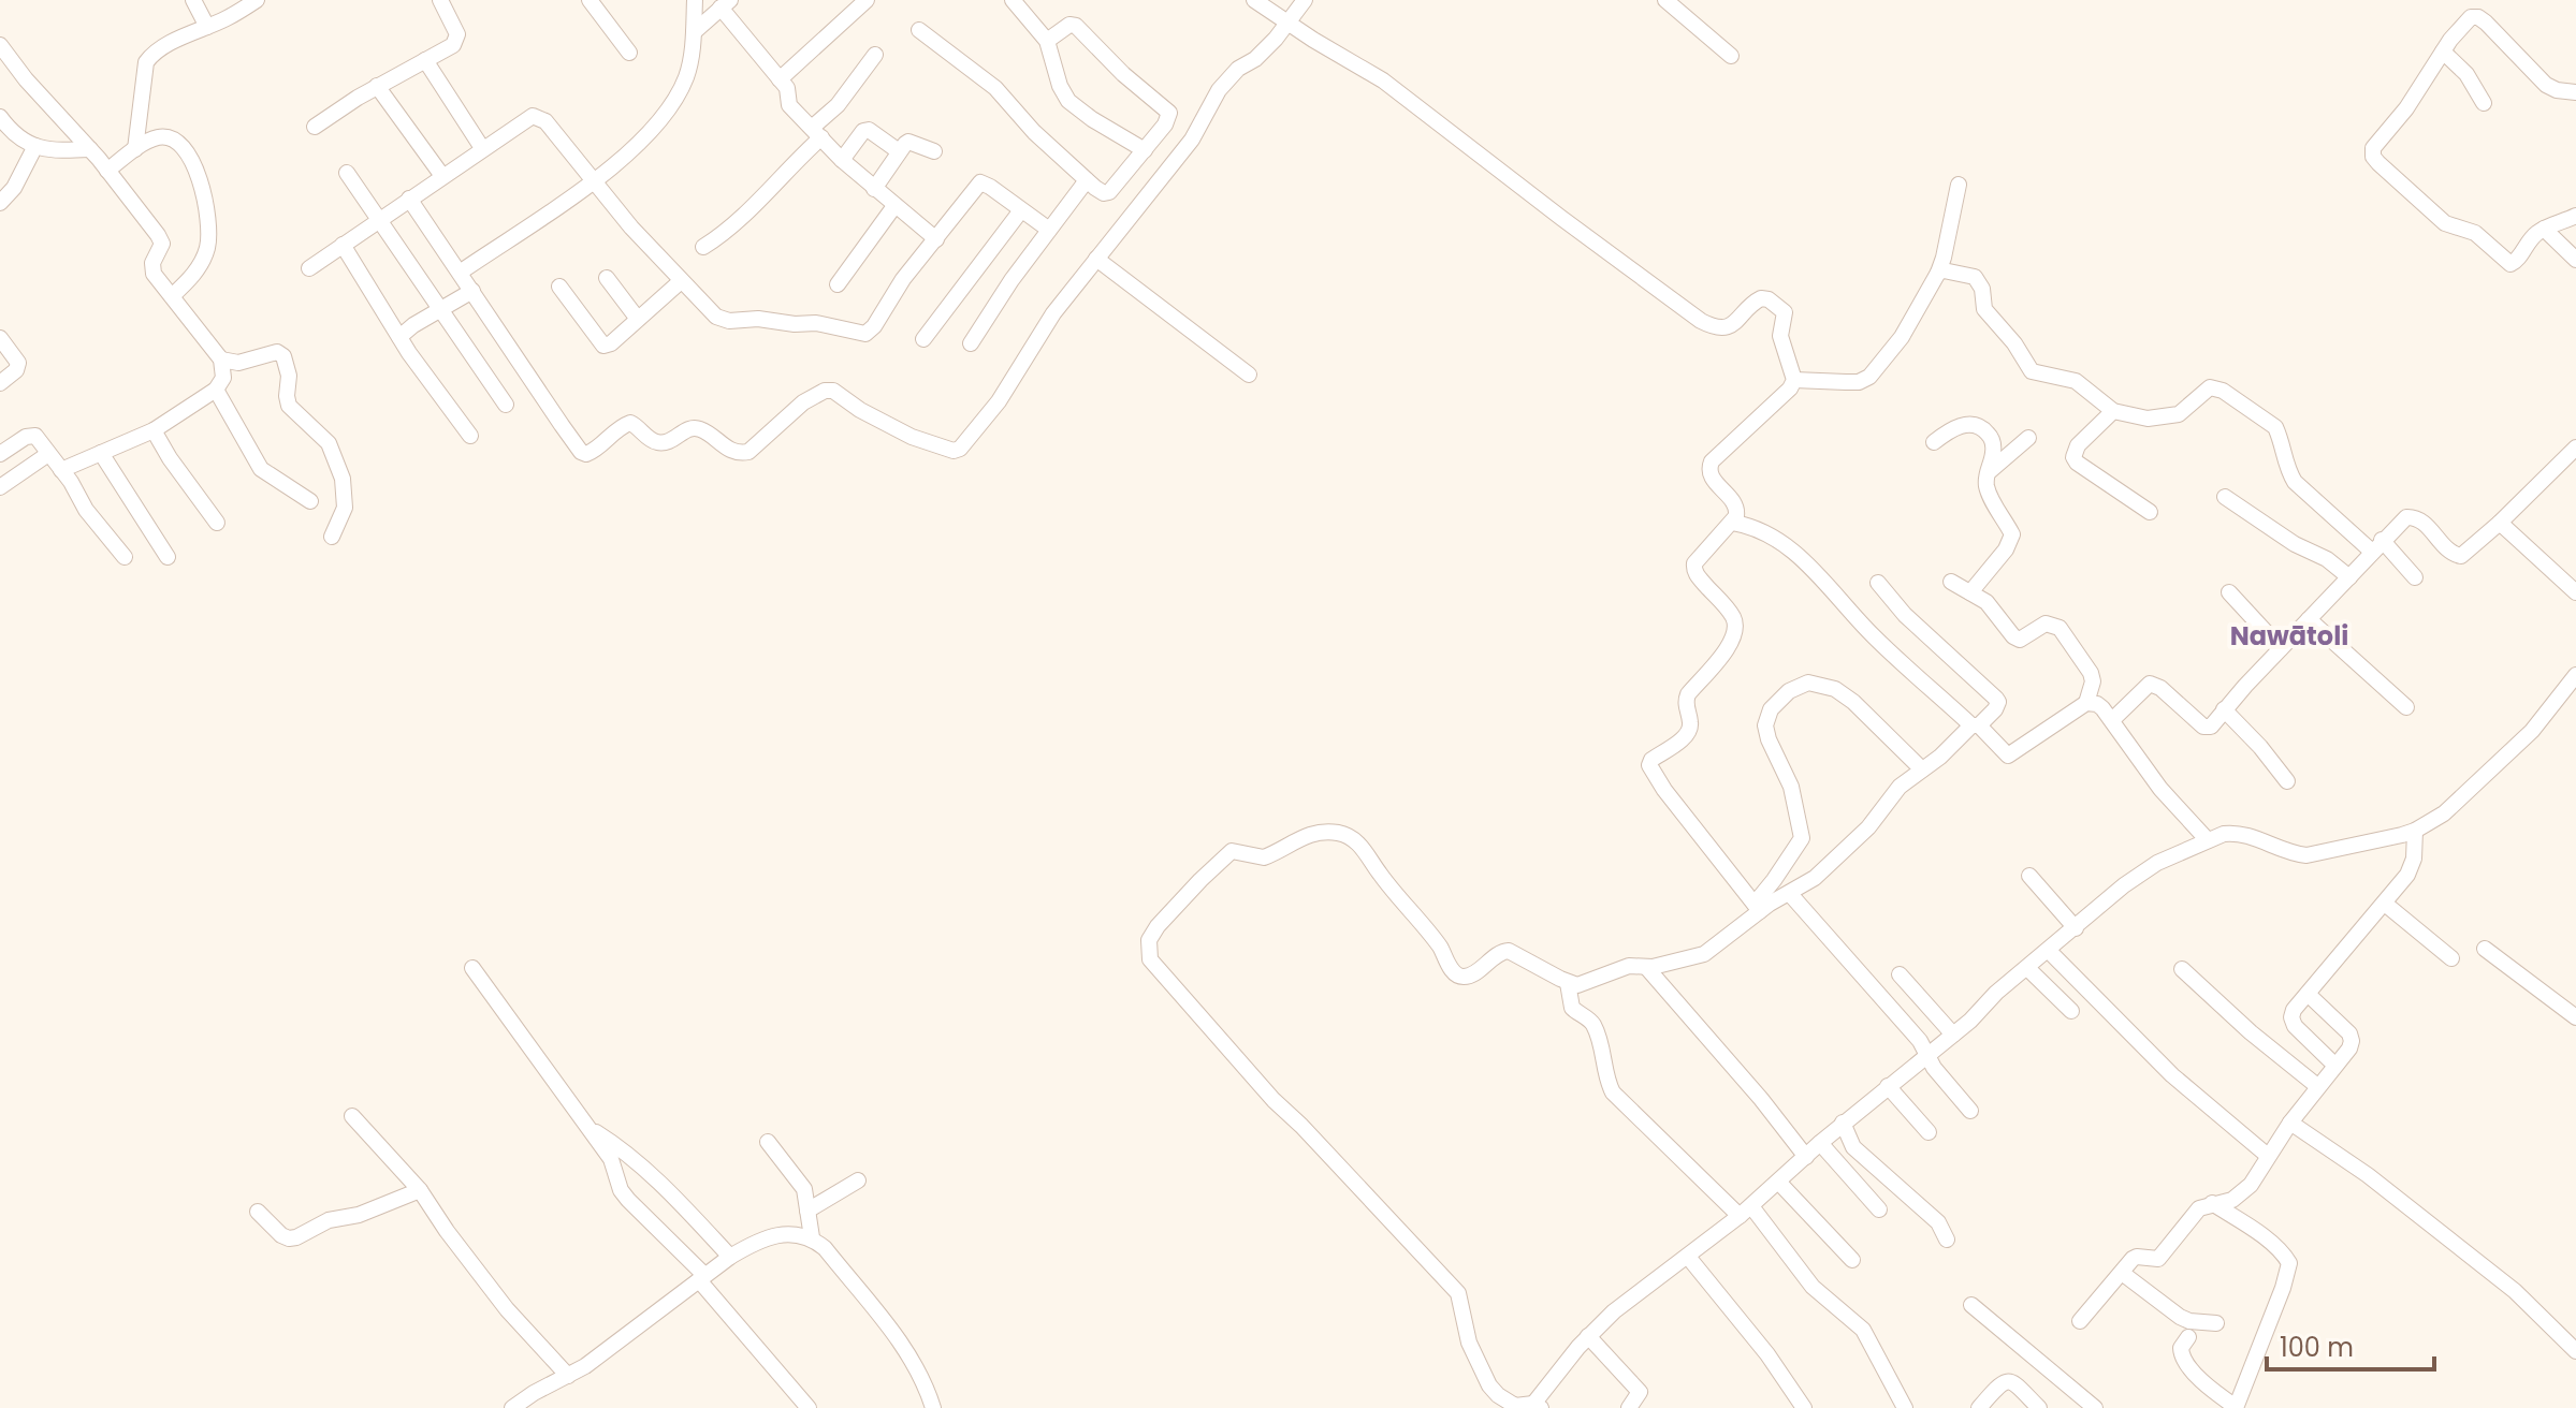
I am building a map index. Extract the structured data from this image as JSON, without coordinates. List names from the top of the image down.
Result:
{
  "districts": ["Nawātoli"],
  "scale_bar": "100 m"
}
